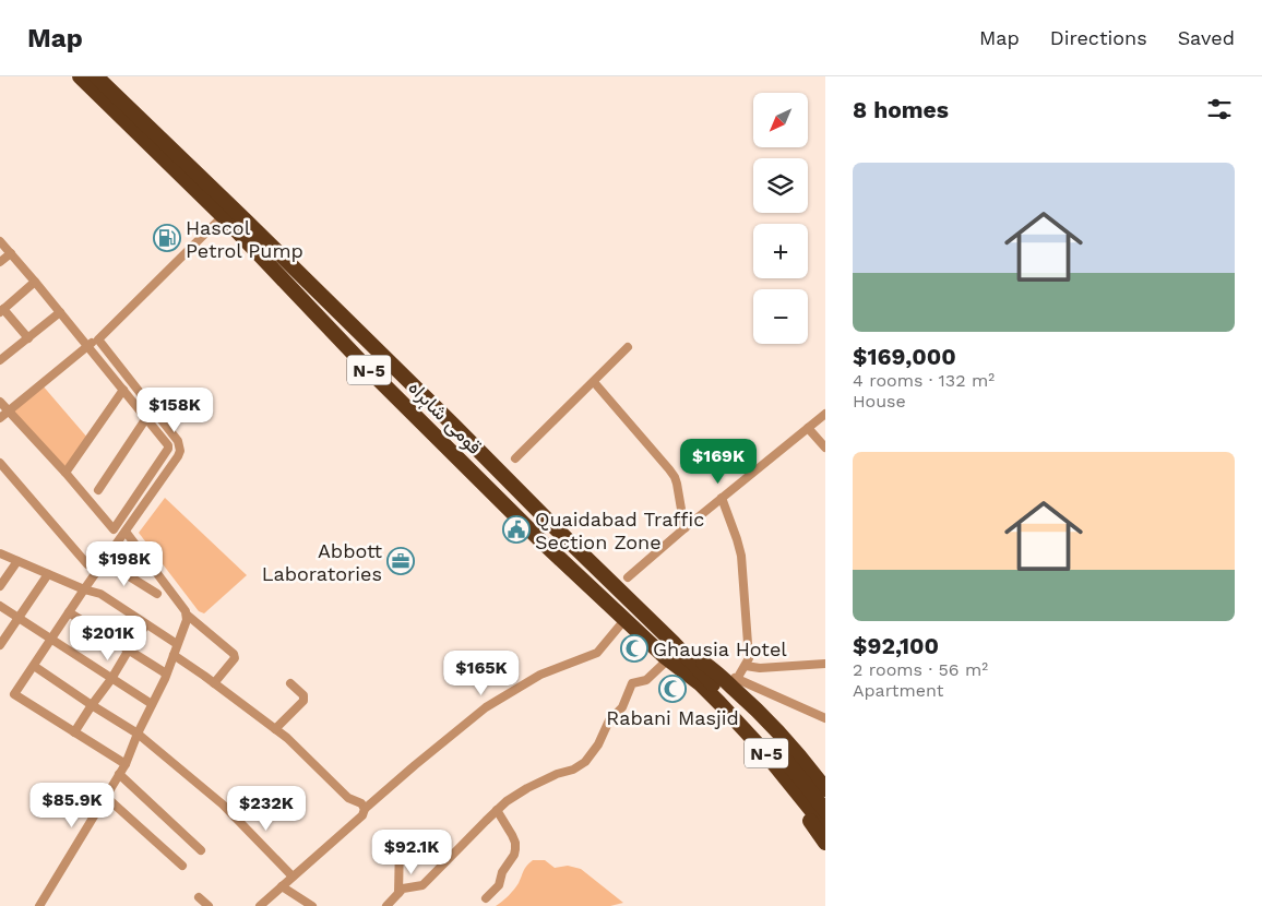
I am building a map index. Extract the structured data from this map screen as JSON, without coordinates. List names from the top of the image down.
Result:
{
  "streets": {
    "highway": ["N-5", "قومی شاہراہ"]
  },
  "crossings": [
    ["N-5", "قومی شاہراہ"]
  ],
  "places": {
    "fuel station": ["Hascol Petrol Pump"],
    "public building": ["Quaidabad Traffic Section Zone"],
    "office": ["Abbott Laboratories"],
    "mosque": ["Ghausia Hotel", "Rabani Masjid"]
  },
  "north": "bottom left",
  "page": {
    "header": "Map",
    "nav": ["Map", "Directions", "Saved"],
    "heading": "8 homes",
    "map_buttons": ["+", "−"],
    "list": [
      {
        "name": "$169,000",
        "note": "4 rooms · 132 m² · House"
      },
      {
        "name": "$92,100",
        "note": "2 rooms · 56 m² · Apartment"
      }
    ],
    "price": [
      "$158K",
      "$169K",
      "$198K",
      "$201K",
      "$165K",
      "$85.9K",
      "$232K",
      "$92.1K"
    ]
  }
}
